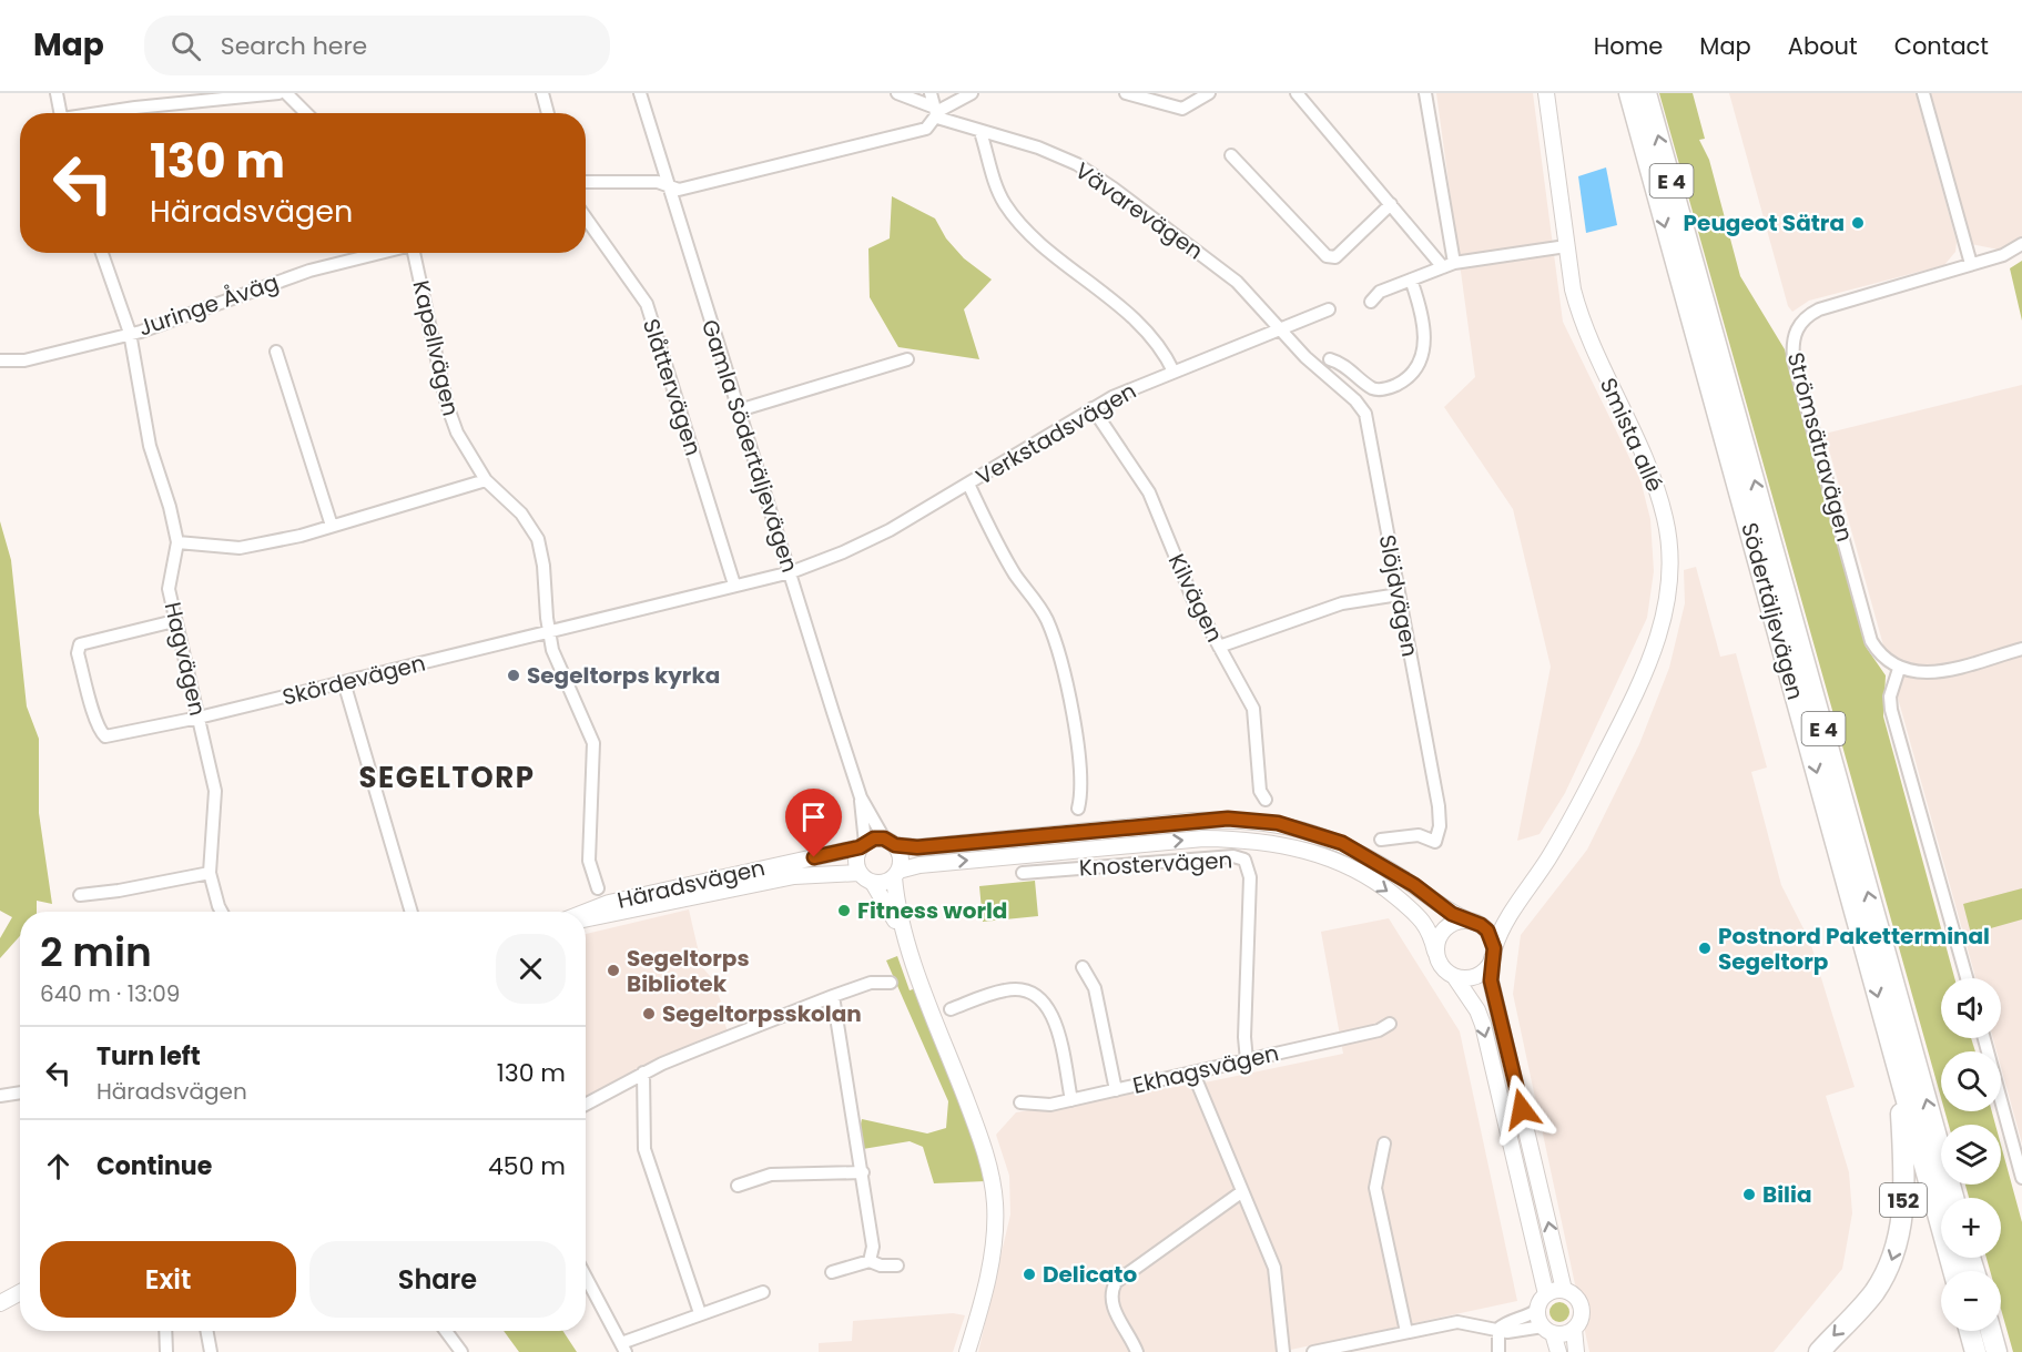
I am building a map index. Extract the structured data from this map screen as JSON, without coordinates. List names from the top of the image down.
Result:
{
  "streets": {
    "highway": ["E 4", "Södertäljevägen", "152"],
    "main road": ["Smista allé", "Häradsvägen"],
    "street": [
      "Vävarevägen",
      "Juringe Åväg",
      "Kapellvägen",
      "Slåttervägen",
      "Verkstadsvägen",
      "Gamla Södertäljevägen",
      "Strömsätravägen",
      "Slöjdvägen",
      "Kilvägen",
      "Hagvägen",
      "Skördevägen",
      "Knostervägen",
      "Ekhagsvägen"
    ]
  },
  "crossings": [
    ["Vävarevägen", "Verkstadsvägen"],
    ["Vävarevägen", "Slöjdvägen"],
    ["Juringe Åväg", "Hagvägen"],
    ["Kapellvägen", "Skördevägen"],
    ["Slåttervägen", "Skördevägen"],
    ["Verkstadsvägen", "Gamla Södertäljevägen"],
    ["Verkstadsvägen", "Slöjdvägen"],
    ["Verkstadsvägen", "Kilvägen"],
    ["Verkstadsvägen", "Skördevägen"],
    ["Gamla Södertäljevägen", "Skördevägen"],
    ["Gamla Södertäljevägen", "Häradsvägen"],
    ["Södertäljevägen", "152"],
    ["Hagvägen", "Skördevägen"],
    ["Knostervägen", "Ekhagsvägen"]
  ],
  "districts": ["SEGELTORP"],
  "places": [
    "Peugeot Sätra",
    "Segeltorps kyrka",
    "Fitness world",
    "Postnord Paketterminal Segeltorp",
    "Segeltorps Bibliotek",
    "Segeltorpsskolan",
    "Bilia",
    "Delicato"
  ],
  "page": {
    "header": "Map",
    "search": "Search here",
    "nav": [
      "Home",
      "Map",
      "About",
      "Contact"
    ],
    "turn": ["130 m", "Häradsvägen"],
    "heading": ["2 min", "640 m · 13:09"],
    "map_buttons": ["+", "−"],
    "list": [
      {
        "name": "Turn left",
        "note": "Häradsvägen",
        "value": "130 m"
      },
      {
        "name": "Continue",
        "value": "450 m"
      }
    ],
    "buttons": ["Exit", "Share"]
  }
}
